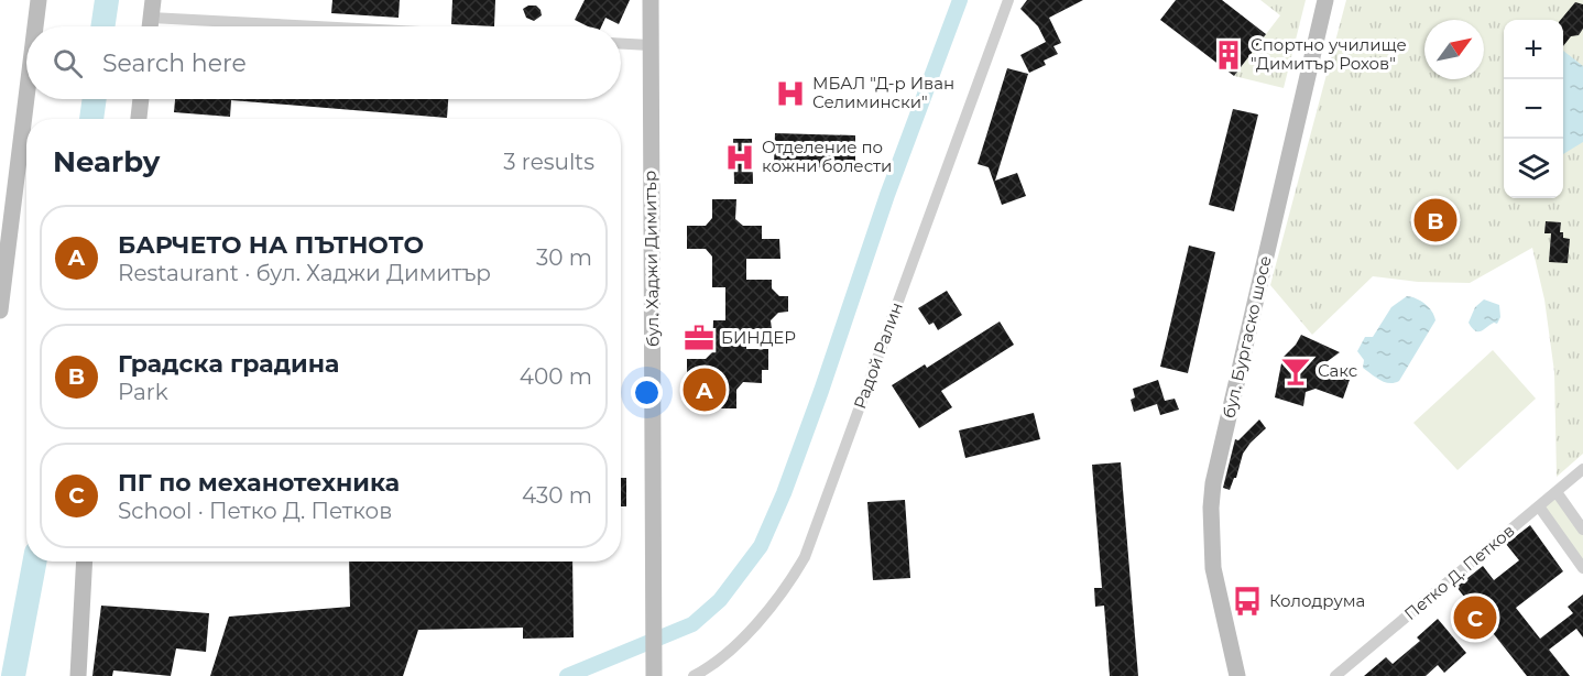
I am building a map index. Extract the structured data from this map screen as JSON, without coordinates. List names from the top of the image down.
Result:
{
  "streets": {
    "main road": ["бул. Хаджи Димитър", "бул. Бургаско шосе"],
    "street": ["Радой Ралин", "Петко Д. Петков"]
  },
  "places": {
    "building": ["Спортно училище \"Димитър Рохов\""],
    "hospital": ["МБАЛ \"Д-р Иван Селимински\"", "Отделение по кожни болести"],
    "office": ["БИНДЕР"],
    "bar": ["Сакс"],
    "bus stop": ["Колодрума"]
  },
  "north": "top right",
  "page": {
    "map_buttons": ["+", "−"],
    "search": "Search here",
    "heading": ["Nearby", "3 results"],
    "pins": ["B", "A", "C"],
    "list": [
      {
        "mark": "A",
        "name": "БАРЧЕТО НА ПЪТНОТО",
        "note": "Restaurant · бул. Хаджи Димитър",
        "value": "30 m"
      },
      {
        "mark": "B",
        "name": "Градска градина",
        "note": "Park",
        "value": "400 m"
      },
      {
        "mark": "C",
        "name": "ПГ по механотехника",
        "note": "School · Петко Д. Петков",
        "value": "430 m"
      }
    ]
  }
}
